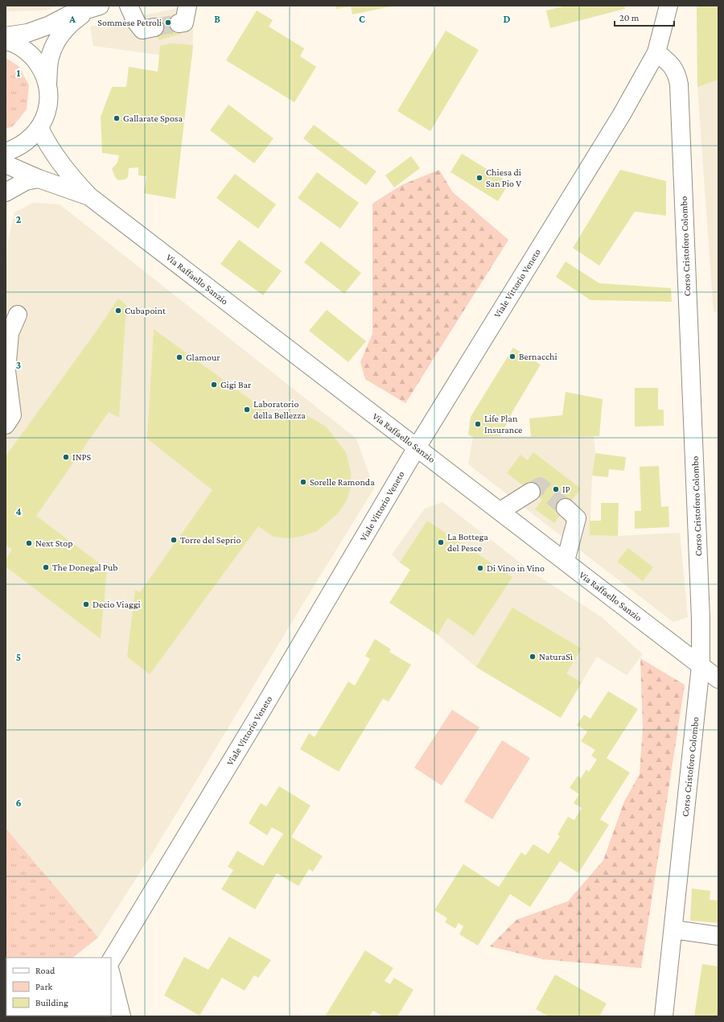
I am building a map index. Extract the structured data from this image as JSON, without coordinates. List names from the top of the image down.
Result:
{
  "streets": {
    "main road": ["Corso Cristoforo Colombo", "Via Raffaello Sanzio", "Viale Vittorio Veneto"]
  },
  "crossings": [
    ["Corso Cristoforo Colombo", "Via Raffaello Sanzio"],
    ["Corso Cristoforo Colombo", "Viale Vittorio Veneto"],
    ["Via Raffaello Sanzio", "Viale Vittorio Veneto"]
  ],
  "places": [
    "Sommese Petroli",
    "Gallarate Sposa",
    "Chiesa di San Pio V",
    "Cubapoint",
    "Bernacchi",
    "Glamour",
    "Gigi Bar",
    "Laboratorio della Bellezza",
    "Life Plan Insurance",
    "INPS",
    "Sorelle Ramonda",
    "IP",
    "Torre del Seprio",
    "La Bottega del Pesce",
    "Next Stop",
    "The Donegal Pub",
    "Di Vino in Vino",
    "Decio Viaggi",
    "NaturaSì"
  ],
  "legend": ["Road", "Park", "Building"],
  "scale_bar": "20 m",
  "grid": {
    "columns": [
      "A",
      "B",
      "C",
      "D"
    ],
    "rows": [
      "1",
      "2",
      "3",
      "4",
      "5",
      "6"
    ]
  }
}
